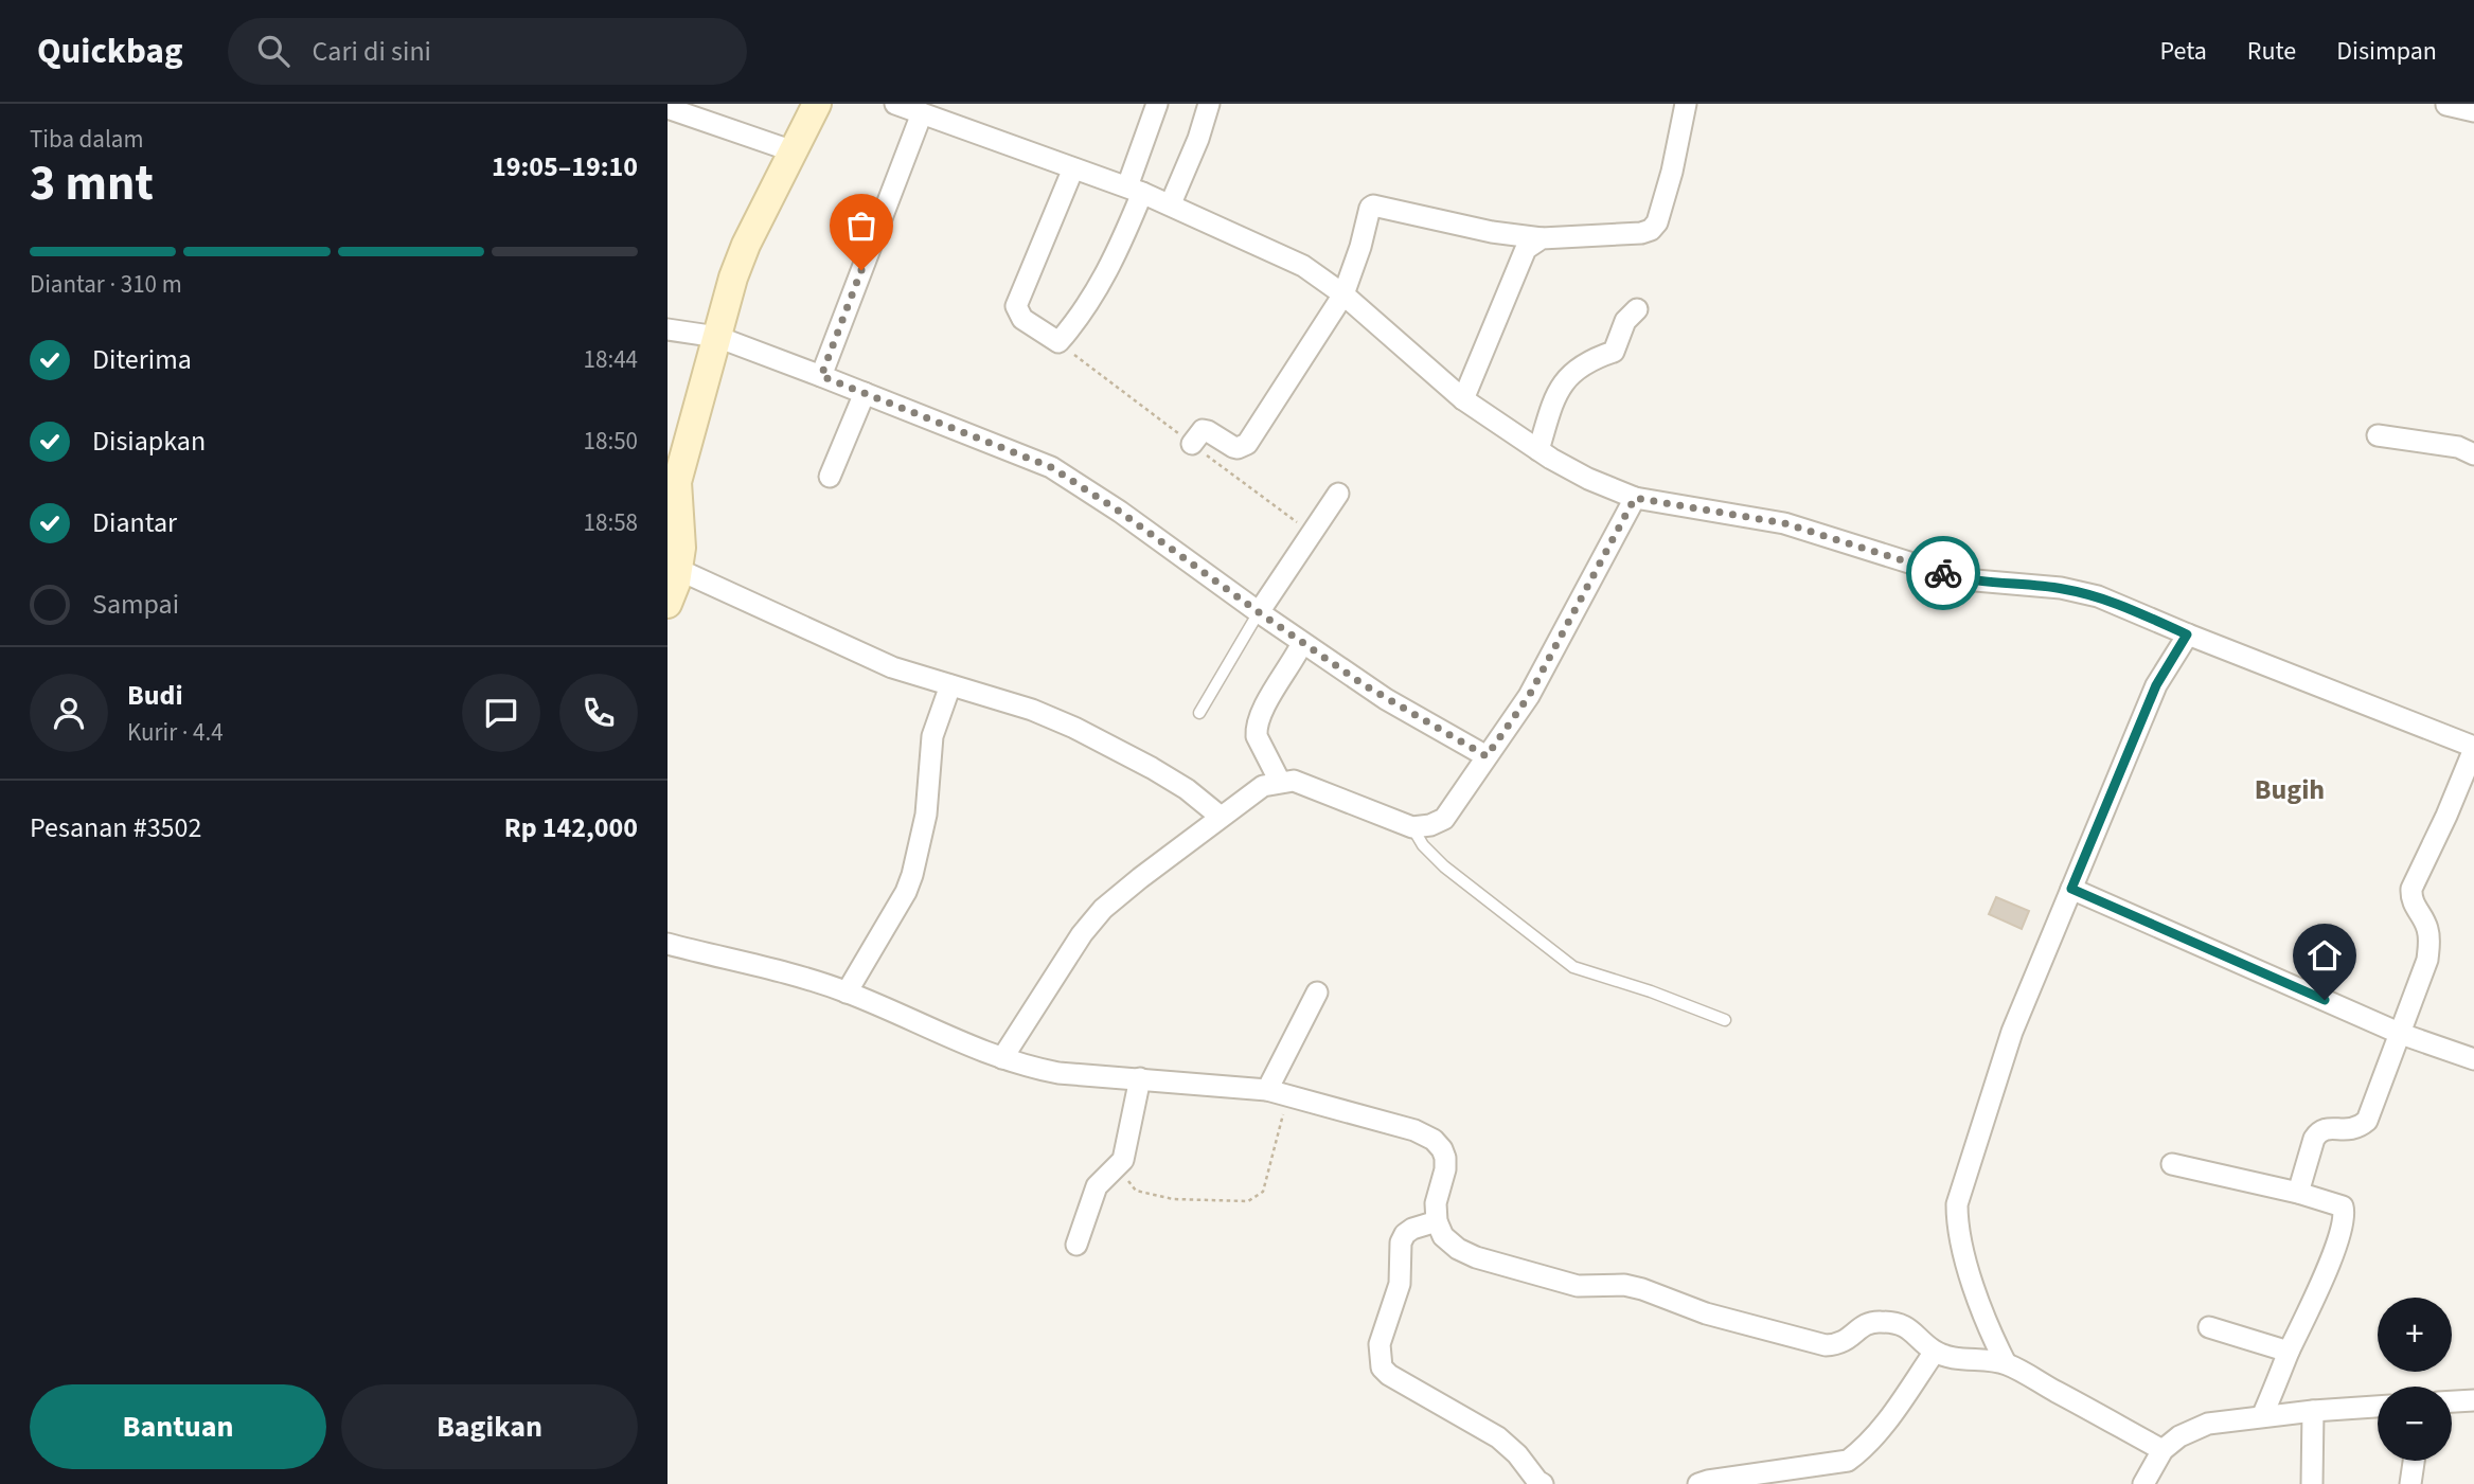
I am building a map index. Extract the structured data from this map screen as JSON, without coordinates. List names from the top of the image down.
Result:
{
  "districts": ["Bugih"],
  "page": {
    "header": "Quickbag",
    "search": "Cari di sini",
    "nav": ["Peta", "Rute", "Disimpan"],
    "heading": ["3 mnt", "Tiba dalam", "19:05–19:10"],
    "panel": [
      "Budi",
      "Kurir · 4.4",
      "Pesanan #3502",
      "Rp 142,000"
    ],
    "bar": "Diantar · 310 m",
    "list": [
      ["Diterima", "18:44"],
      ["Disiapkan", "18:50"],
      ["Diantar", "18:58"],
      "Sampai"
    ],
    "map_buttons": ["+", "−"],
    "buttons": ["Bantuan", "Bagikan"]
  }
}
